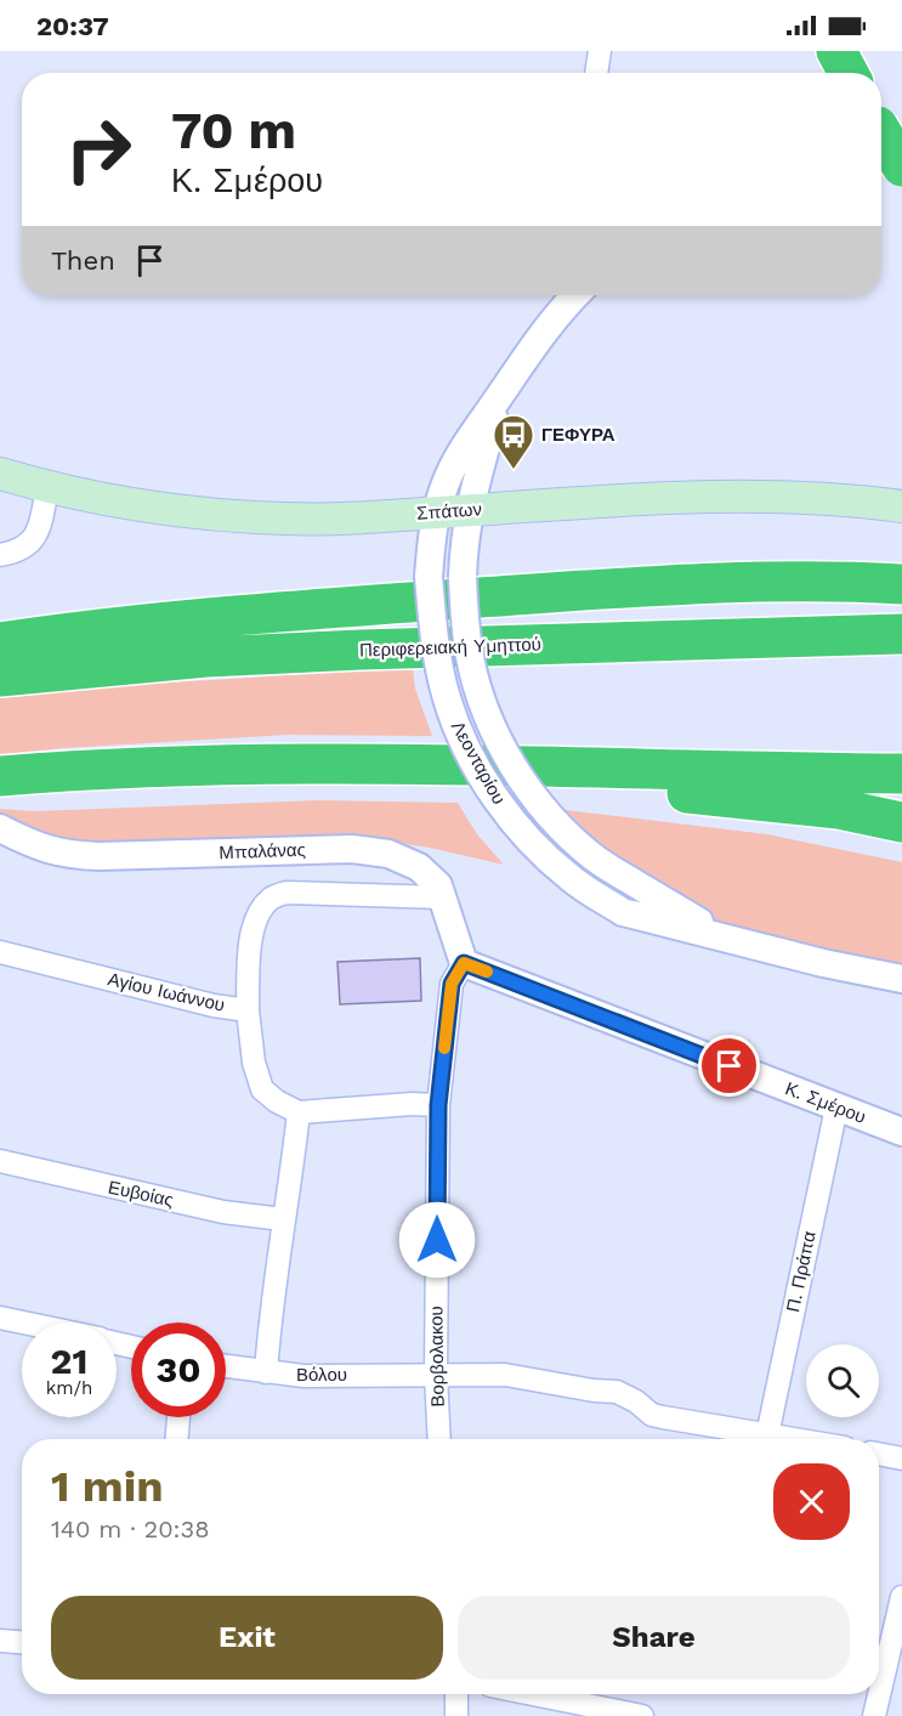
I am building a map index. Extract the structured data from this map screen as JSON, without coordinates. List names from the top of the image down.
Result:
{
  "streets": {
    "highway": ["Περιφερειακή Υμηττού"],
    "main road": ["Σπάτων"],
    "street": [
      "Λεονταρίου",
      "Μπαλάνας",
      "Αγίου Ιωάννου",
      "Κ. Σμέρου",
      "Ευβοίας",
      "Π. Πράπα",
      "Βορβολακου",
      "Βόλου"
    ]
  },
  "crossings": [
    ["Σπάτων", "Λεονταρίου"],
    ["Μπαλάνας", "Αγίου Ιωάννου"],
    ["Μπαλάνας", "Κ. Σμέρου"],
    ["Μπαλάνας", "Βορβολακου"],
    ["Αγίου Ιωάννου", "Κ. Σμέρου"],
    ["Αγίου Ιωάννου", "Βορβολακου"],
    ["Κ. Σμέρου", "Π. Πράπα"],
    ["Κ. Σμέρου", "Βορβολακου"],
    ["Π. Πράπα", "Βόλου"],
    ["Βορβολακου", "Βόλου"]
  ],
  "places": {
    "bus stop": ["ΓΕΦΥΡΑ"]
  },
  "page": {
    "status": "20:37",
    "turn": ["70 m", "Κ. Σμέρου"],
    "then": "Then",
    "speed": "21 km/h",
    "limit": "30",
    "heading": ["1 min", "140 m · 20:38"],
    "buttons": ["Exit", "Share"]
  }
}
